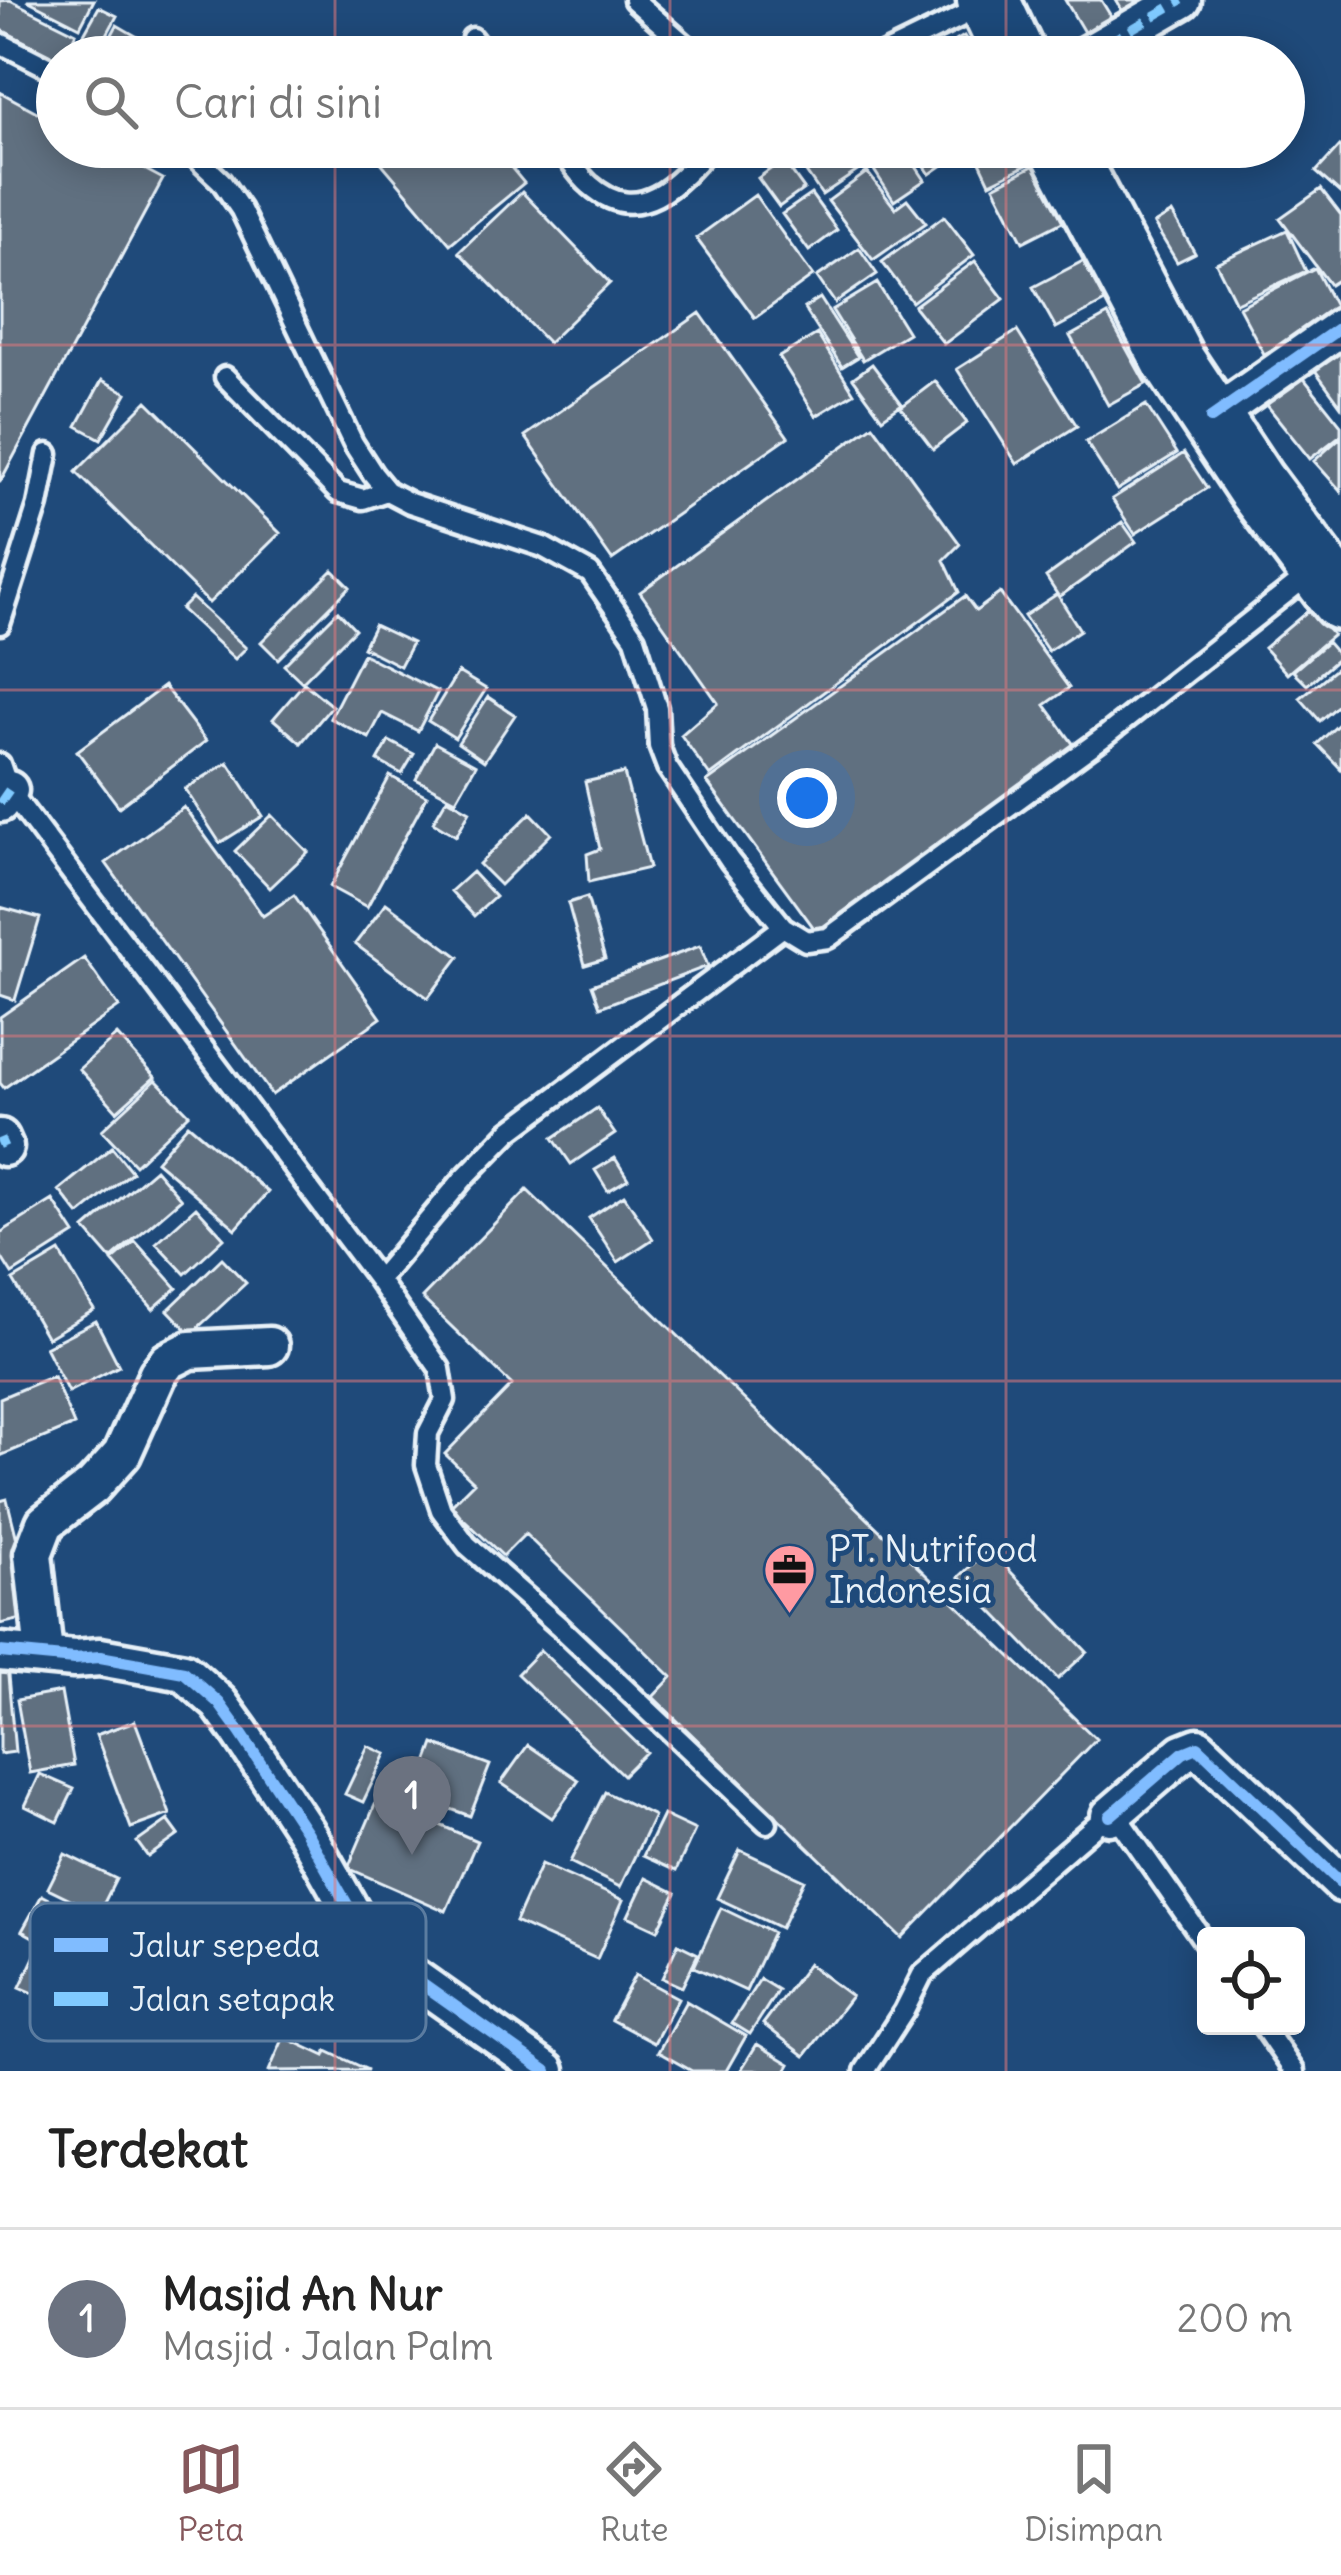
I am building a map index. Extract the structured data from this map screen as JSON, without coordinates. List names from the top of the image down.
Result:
{
  "places": {
    "office": ["PT. Nutrifood Indonesia"]
  },
  "legend": ["Jalur sepeda", "Jalan setapak"],
  "page": {
    "search": "Cari di sini",
    "pins": "1",
    "heading": "Terdekat",
    "list": [
      {
        "mark": "1",
        "name": "Masjid An Nur",
        "note": "Masjid · Jalan Palm",
        "value": "200 m"
      }
    ],
    "nav": ["Peta", "Rute", "Disimpan"]
  }
}
